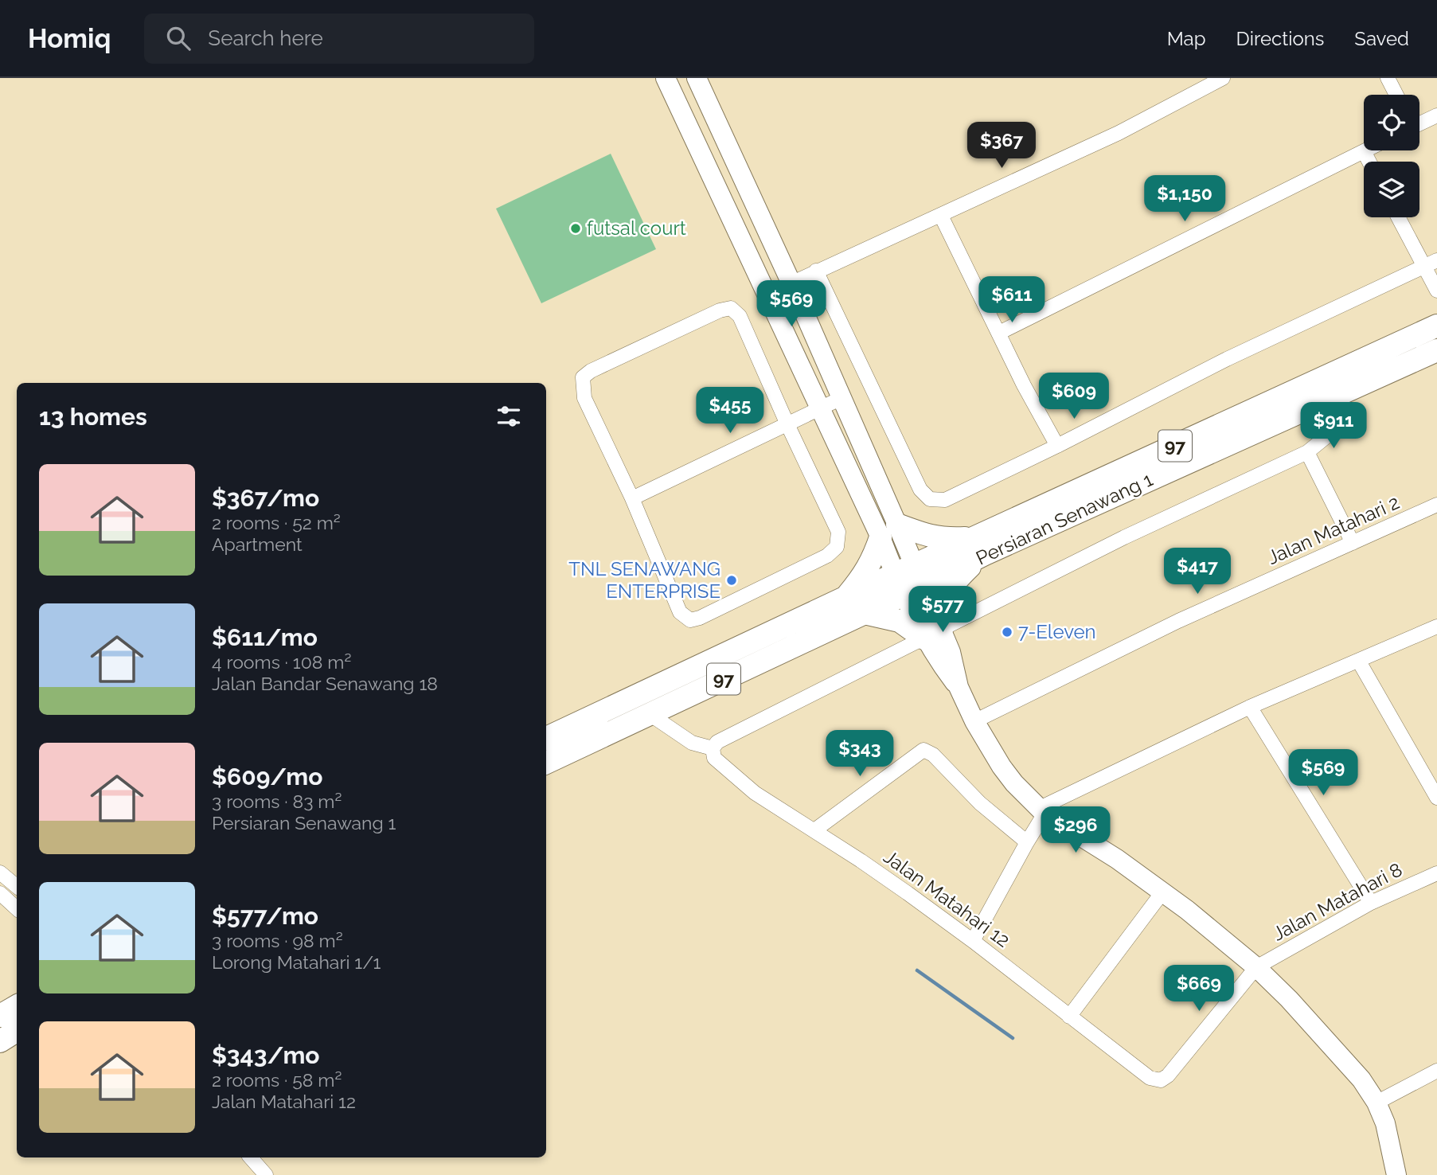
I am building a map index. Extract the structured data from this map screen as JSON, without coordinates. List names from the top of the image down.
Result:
{
  "streets": {
    "main road": ["97", "Persiaran Senawang 1"],
    "street": ["Jalan Matahari 2", "Jalan Matahari 12", "Jalan Matahari 8"]
  },
  "crossings": [
    ["Jalan Matahari 12", "Jalan Matahari 8"]
  ],
  "places": ["futsal court", "TNL SENAWANG ENTERPRISE", "7-Eleven"],
  "page": {
    "header": "Homiq",
    "search": "Search here",
    "nav": ["Map", "Directions", "Saved"],
    "price": [
      "$367",
      "$1,150",
      "$611",
      "$569",
      "$609",
      "$455",
      "$911",
      "$417",
      "$577",
      "$343",
      "$569",
      "$296",
      "$669"
    ],
    "heading": "13 homes",
    "list": [
      {
        "name": "$367/mo",
        "note": "2 rooms · 52 m² · Apartment"
      },
      {
        "name": "$611/mo",
        "note": "4 rooms · 108 m² · Jalan Bandar Senawang 18"
      },
      {
        "name": "$609/mo",
        "note": "3 rooms · 83 m² · Persiaran Senawang 1"
      },
      {
        "name": "$577/mo",
        "note": "3 rooms · 98 m² · Lorong Matahari 1/1"
      },
      {
        "name": "$343/mo",
        "note": "2 rooms · 58 m² · Jalan Matahari 12"
      }
    ]
  }
}
